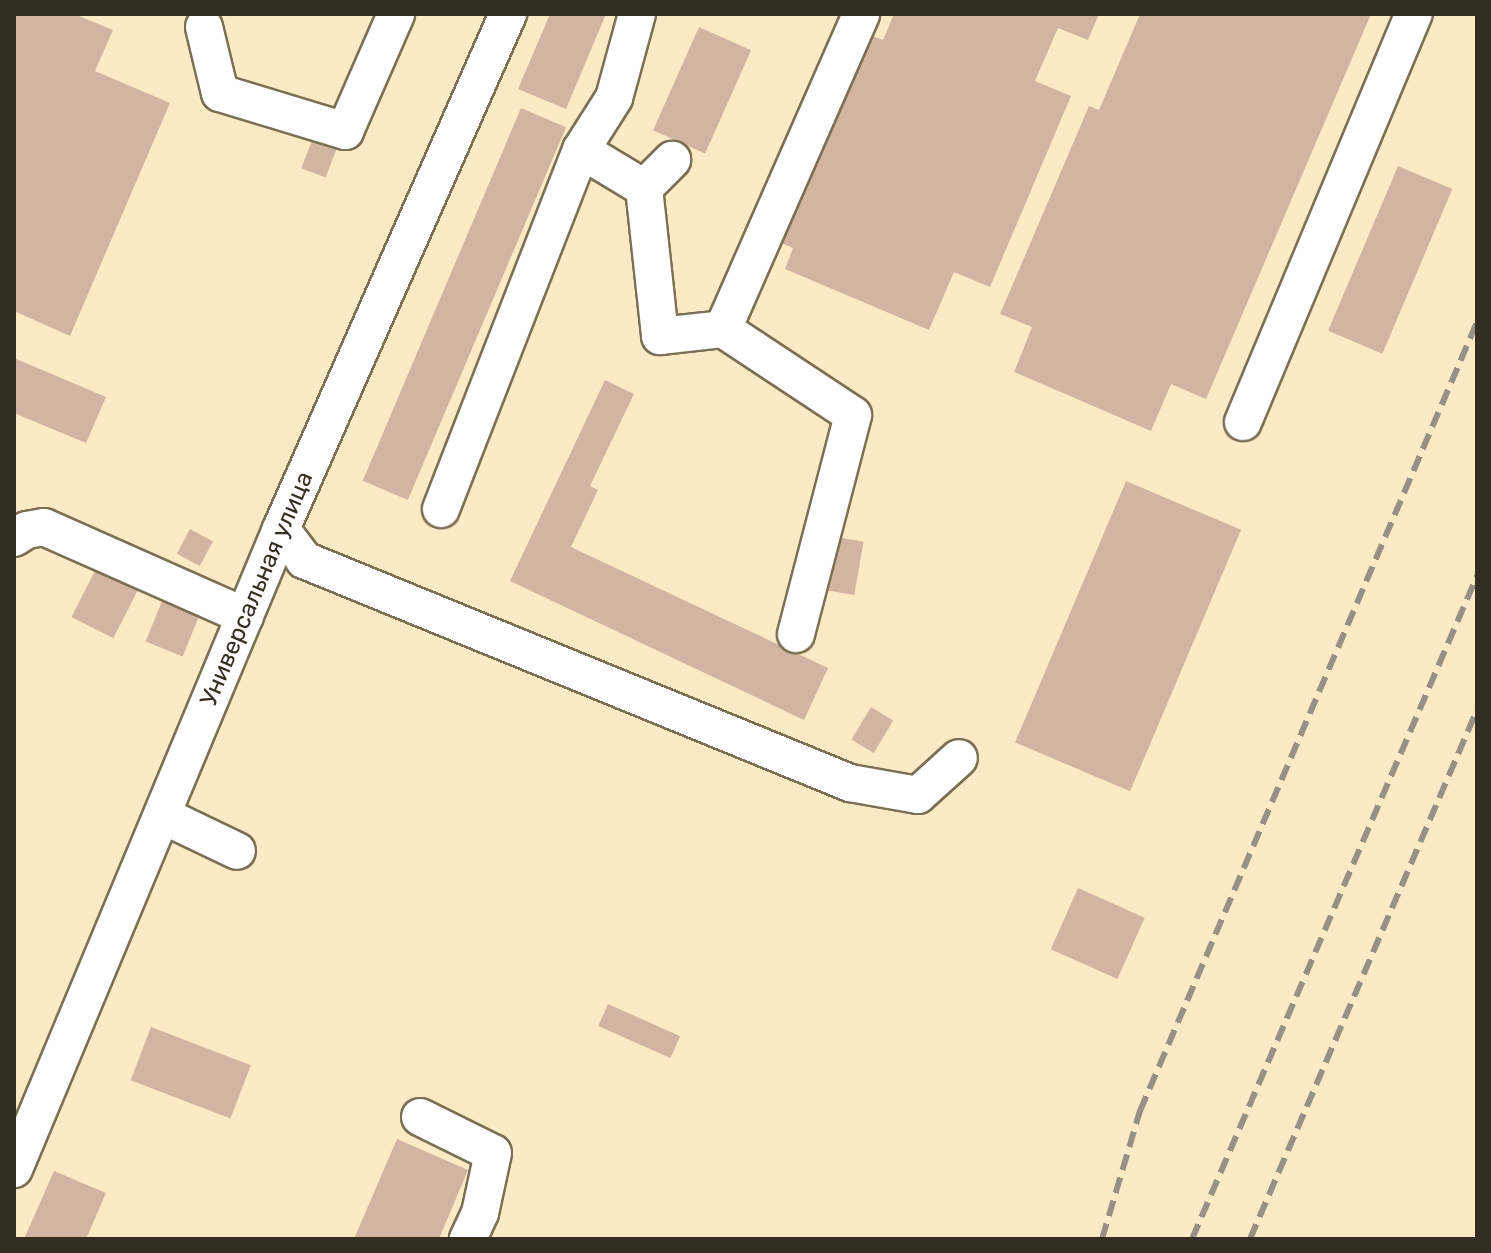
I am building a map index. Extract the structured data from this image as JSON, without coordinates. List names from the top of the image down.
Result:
{
  "streets": {
    "street": ["Универсальная улица"]
  }
}
